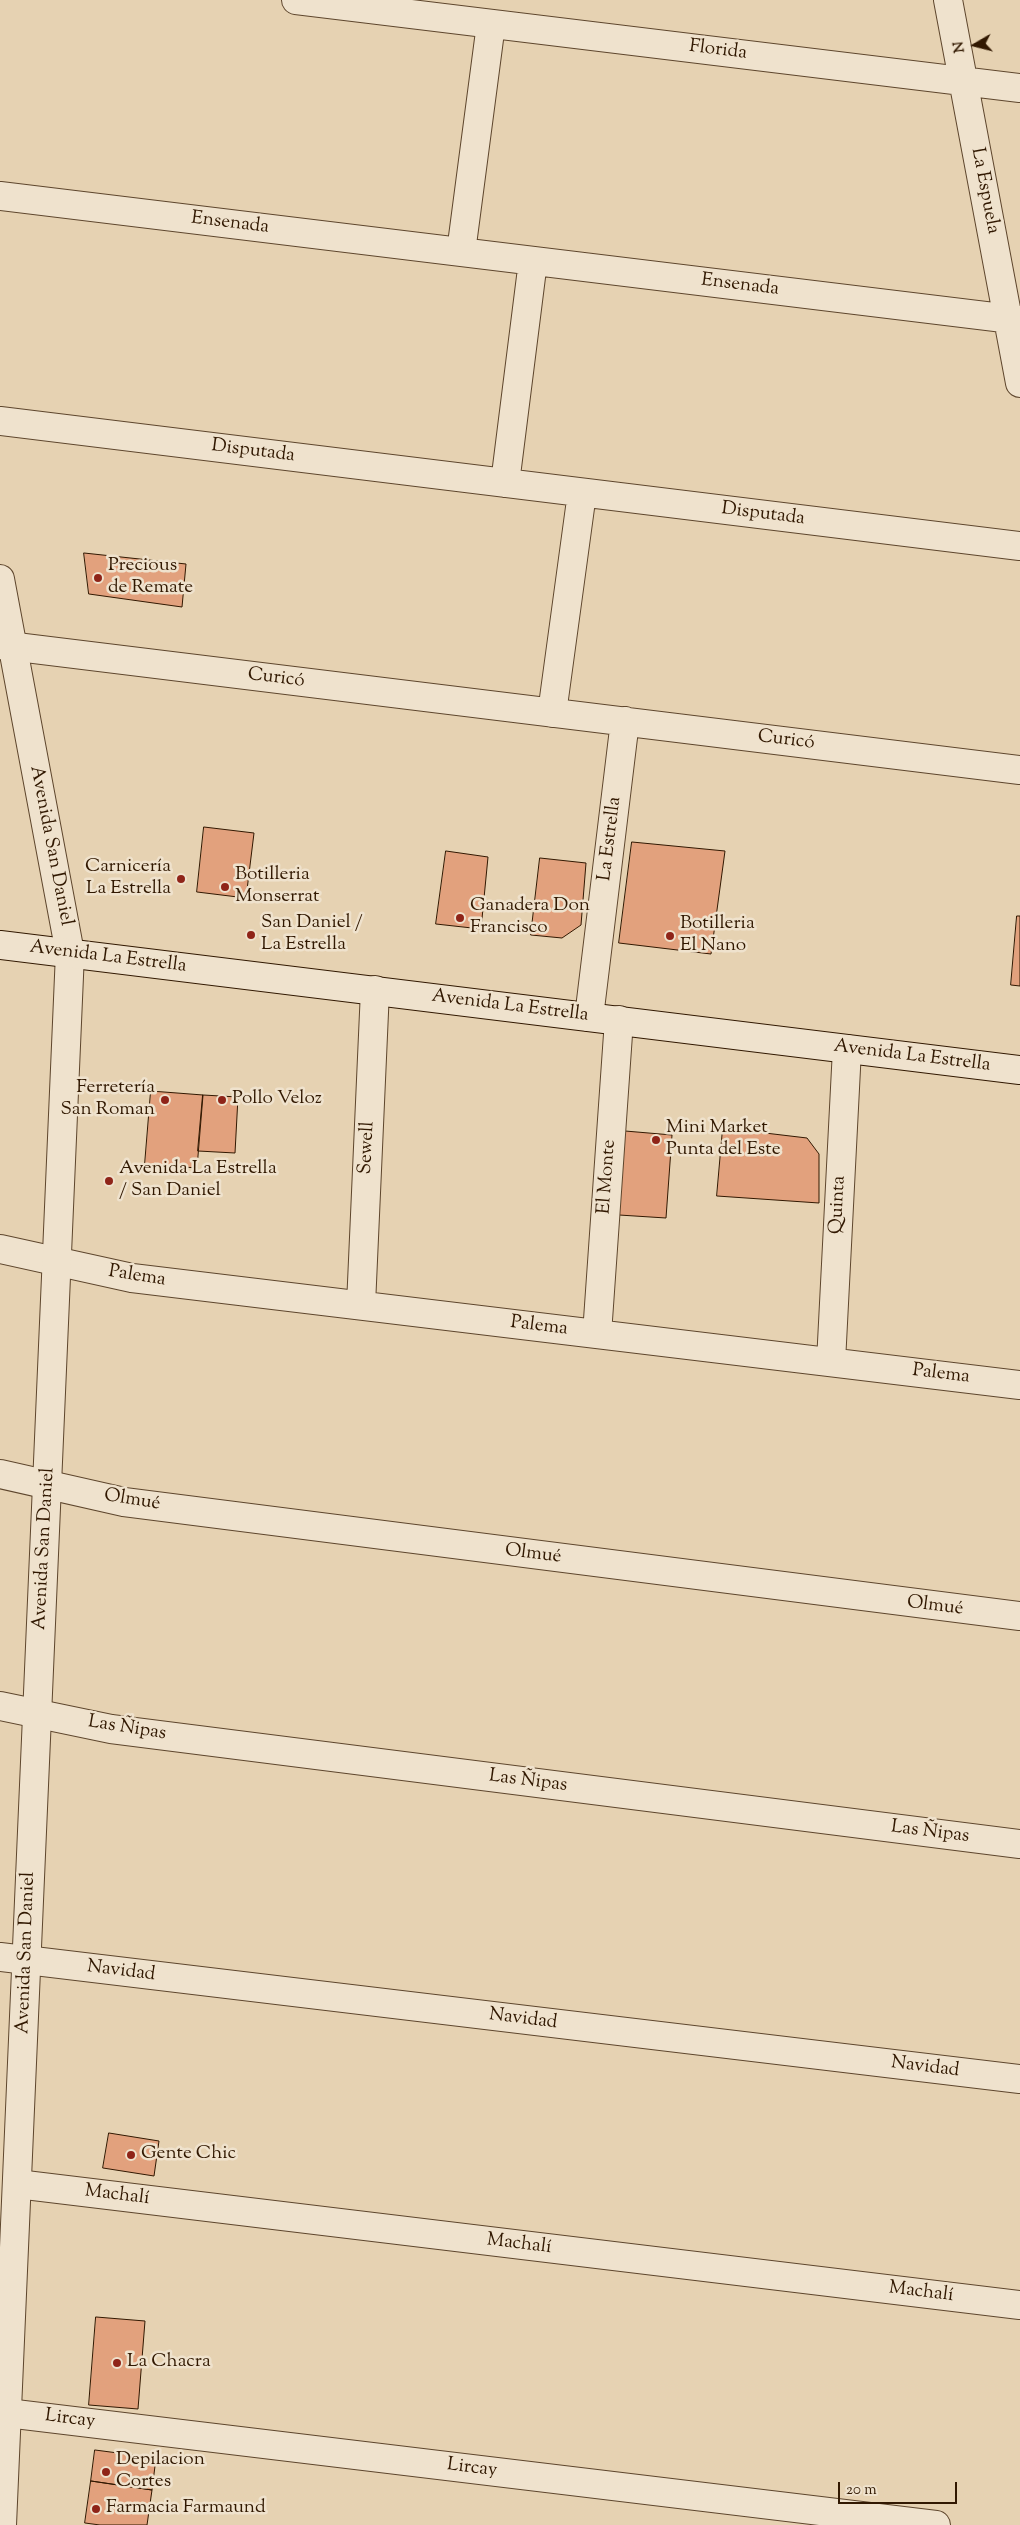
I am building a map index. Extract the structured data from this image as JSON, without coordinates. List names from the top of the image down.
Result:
{
  "streets": {
    "street": [
      "Florida",
      "La Espuela",
      "Ensenada",
      "Disputada",
      "Curicó",
      "La Estrella",
      "Avenida San Daniel",
      "Avenida La Estrella",
      "Sewell",
      "El Monte",
      "Quinta",
      "Palema",
      "Olmué",
      "Las Ñipas",
      "Navidad",
      "Machalí",
      "Lircay"
    ]
  },
  "crossings": [
    ["Florida", "La Espuela"],
    ["La Espuela", "Ensenada"],
    ["Curicó", "La Estrella"],
    ["Curicó", "Avenida San Daniel"],
    ["La Estrella", "Avenida La Estrella"],
    ["Avenida San Daniel", "Avenida La Estrella"],
    ["Avenida San Daniel", "Palema"],
    ["Avenida San Daniel", "Olmué"],
    ["Avenida San Daniel", "Las Ñipas"],
    ["Avenida San Daniel", "Navidad"],
    ["Avenida San Daniel", "Machalí"],
    ["Avenida San Daniel", "Lircay"],
    ["Avenida La Estrella", "Sewell"],
    ["Avenida La Estrella", "El Monte"],
    ["Avenida La Estrella", "Quinta"],
    ["Sewell", "Palema"],
    ["El Monte", "Palema"],
    ["Quinta", "Palema"]
  ],
  "places": [
    "Precious de Remate",
    "Carnicería La Estrella",
    "Botilleria Monserrat",
    "Ganadera Don Francisco",
    "San Daniel / La Estrella",
    "Botilleria El Nano",
    "Ferretería San Roman",
    "Pollo Veloz",
    "Mini Market Punta del Este",
    "Avenida La Estrella / San Daniel",
    "Gente Chic",
    "La Chacra",
    "Depilacion Cortes",
    "Farmacia Farmaund"
  ],
  "scale_bar": "20 m",
  "north": "left"
}
